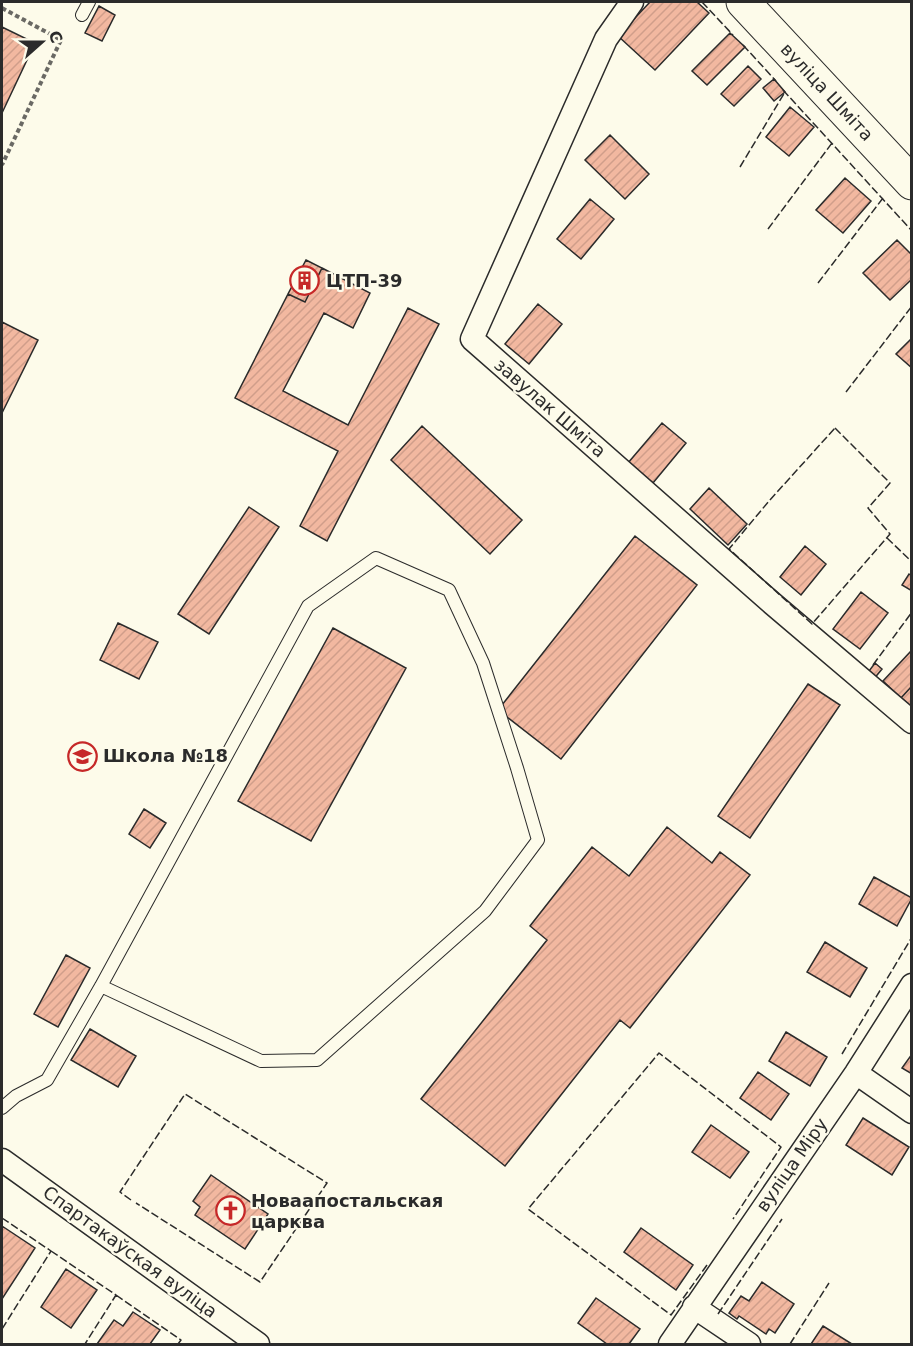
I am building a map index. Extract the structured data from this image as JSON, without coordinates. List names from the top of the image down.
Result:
{
  "streets": {
    "main road": ["вуліца Шміта"],
    "street": ["завулак Шміта", "вуліца Міру", "Спартакаўская вуліца"]
  },
  "places": {
    "building": ["ЦТП-39"],
    "school or university": ["Школа №18"],
    "church": ["Новаапостальская царква"]
  },
  "north": "right"
}
